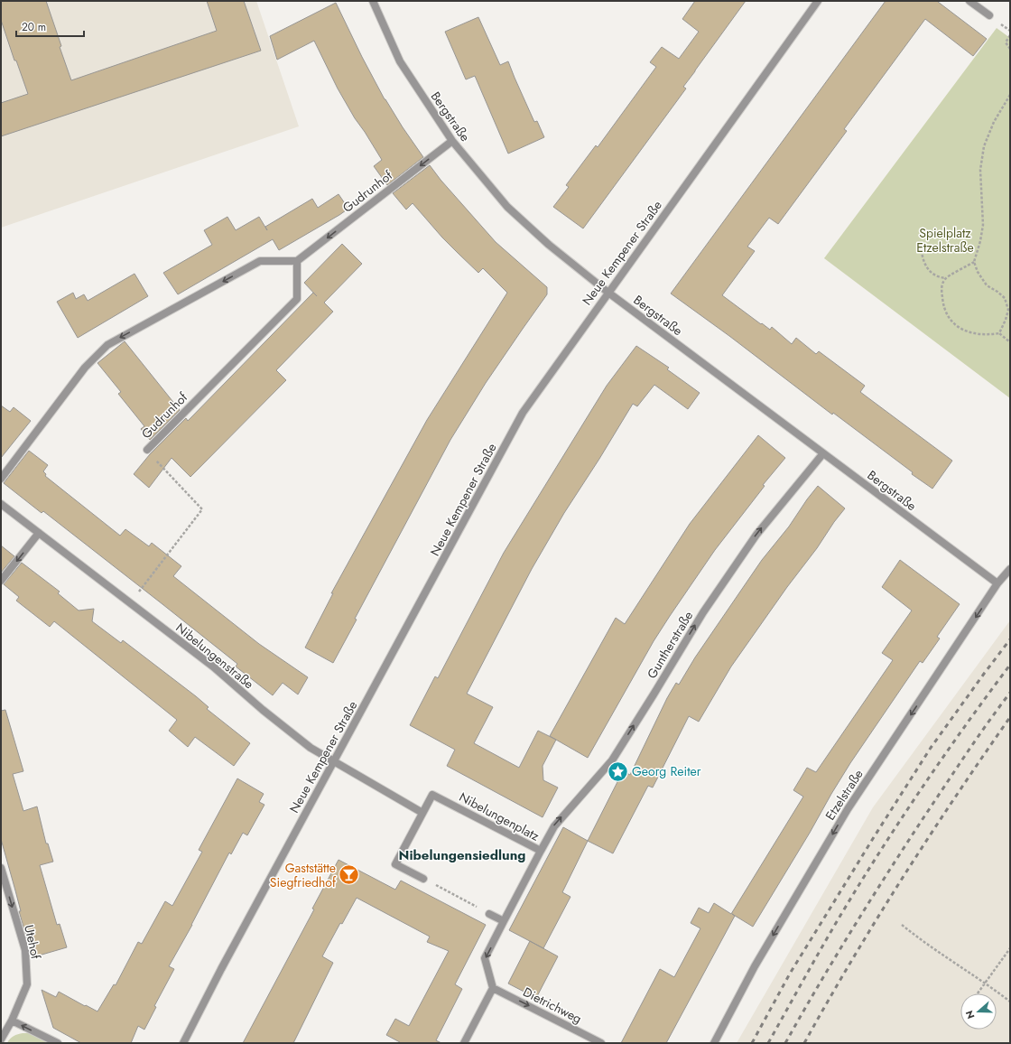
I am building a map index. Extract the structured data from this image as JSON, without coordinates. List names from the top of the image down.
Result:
{
  "streets": {
    "street": [
      "Bergstraße",
      "Gudrunhof",
      "Neue Kempener Straße",
      "Guntherstraße",
      "Nibelungenstraße",
      "Etzelstraße",
      "Nibelungenplatz",
      "Utehof",
      "Dietrichweg"
    ]
  },
  "crossings": [
    ["Bergstraße", "Gudrunhof"],
    ["Bergstraße", "Neue Kempener Straße"],
    ["Bergstraße", "Guntherstraße"],
    ["Bergstraße", "Etzelstraße"],
    ["Gudrunhof", "Nibelungenstraße"],
    ["Neue Kempener Straße", "Nibelungenstraße"],
    ["Guntherstraße", "Nibelungenplatz"],
    ["Nibelungenstraße", "Nibelungenplatz"]
  ],
  "one_way": [
    "Guntherstraße",
    "Etzelstraße",
    "Utehof",
    "Dietrichweg"
  ],
  "districts": ["Nibelungensiedlung"],
  "parks": ["Spielplatz Etzelstraße"],
  "places": {
    "place": ["Georg Reiter"],
    "bar": ["Gaststätte Siegfriedhof"]
  },
  "scale_bar": "20 m",
  "north": "left"
}
